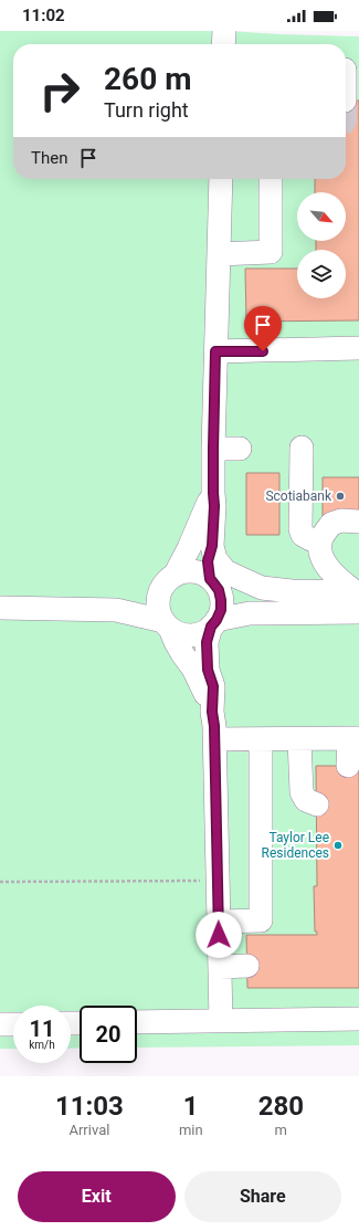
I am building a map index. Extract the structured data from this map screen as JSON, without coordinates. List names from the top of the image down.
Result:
{
  "places": ["Scotiabank", "Taylor Lee Residences"],
  "north": "bottom right",
  "page": {
    "status": "11:02",
    "turn": ["260 m", "Turn right"],
    "then": "Then",
    "speed": "11 km/h",
    "limit": "20",
    "eta": [
      "11:03",
      "Arrival",
      "1",
      "min",
      "280",
      "m"
    ],
    "buttons": ["Exit", "Share"]
  }
}
